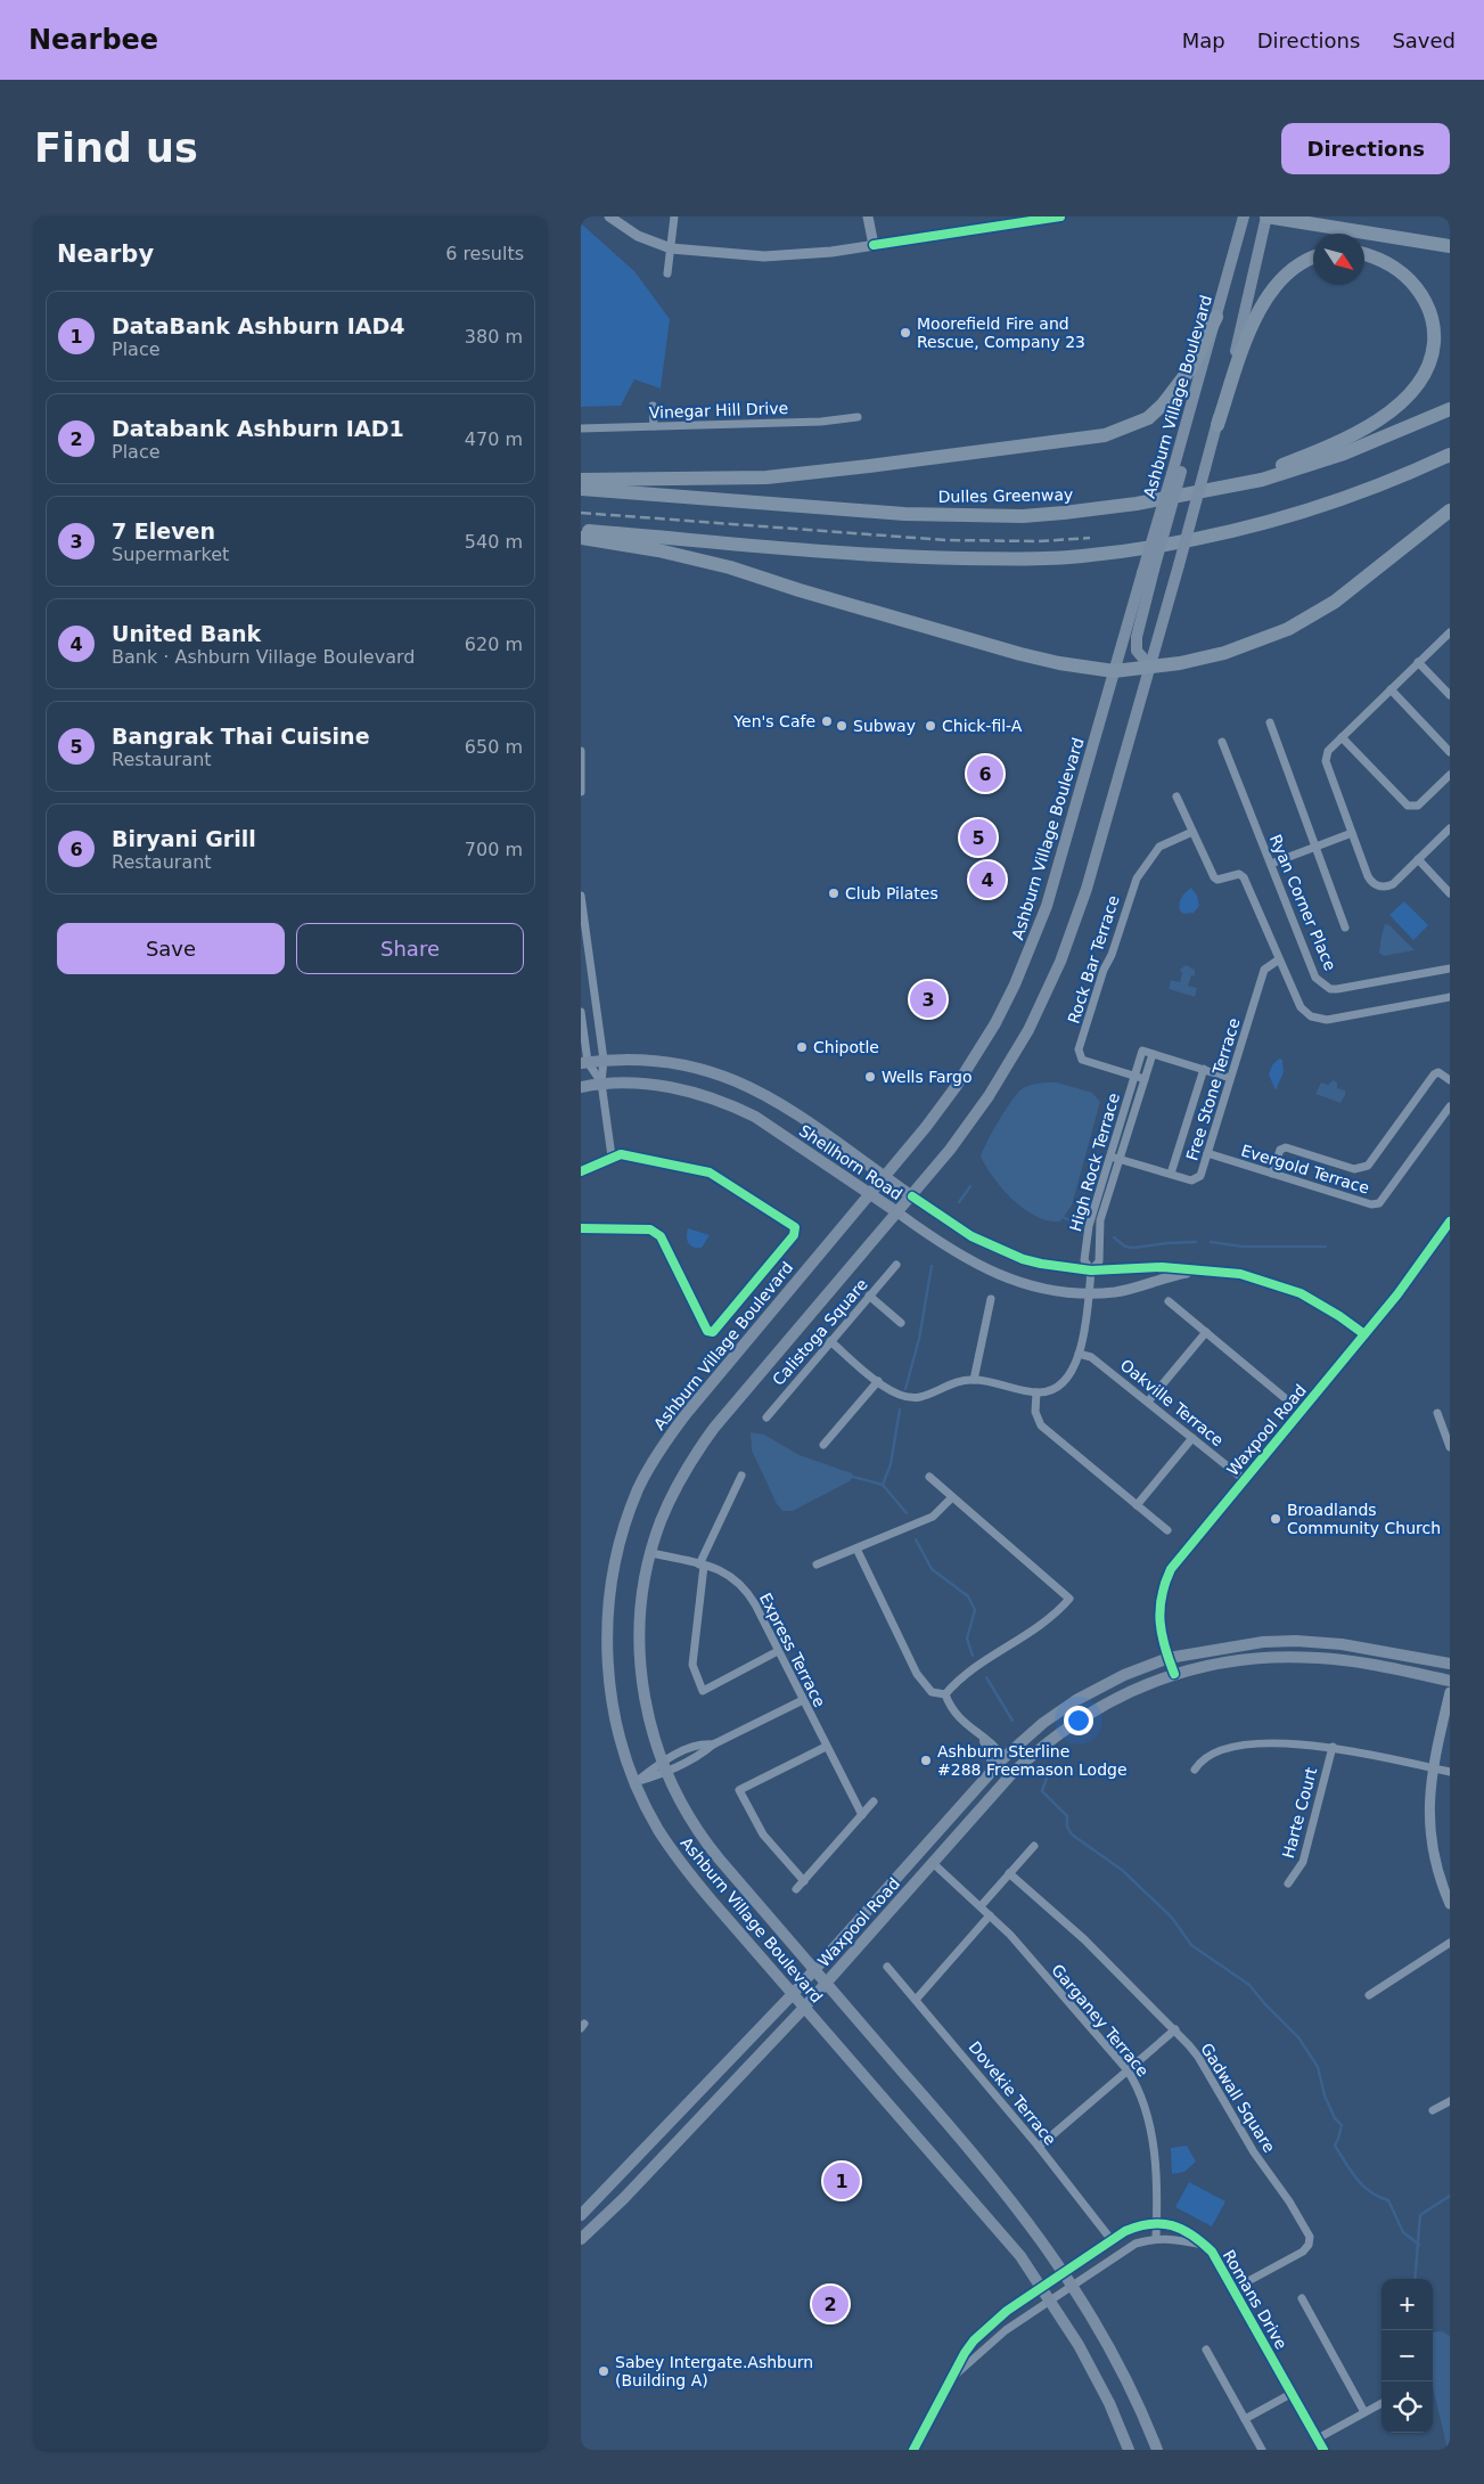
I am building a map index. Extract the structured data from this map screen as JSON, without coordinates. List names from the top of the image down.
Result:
{
  "streets": {
    "highway": ["Dulles Greenway"],
    "main road": ["Ashburn Village Boulevard", "Shellhorn Road", "Waxpool Road"],
    "street": [
      "Vinegar Hill Drive",
      "Ryan Corner Place",
      "Rock Bar Terrace",
      "Free Stone Terrace",
      "High Rock Terrace",
      "Evergold Terrace",
      "Calistoga Square",
      "Oakville Terrace",
      "Express Terrace",
      "Harte Court",
      "Garganey Terrace",
      "Dovekie Terrace",
      "Gadwall Square",
      "Romans Drive"
    ]
  },
  "crossings": [
    ["Ashburn Village Boulevard", "Shellhorn Road"],
    ["Ashburn Village Boulevard", "Waxpool Road"],
    ["Ashburn Village Boulevard", "Express Terrace"],
    ["Ashburn Village Boulevard", "Romans Drive"],
    ["Rock Bar Terrace", "High Rock Terrace"],
    ["Free Stone Terrace", "High Rock Terrace"],
    ["Free Stone Terrace", "Evergold Terrace"],
    ["Shellhorn Road", "High Rock Terrace"],
    ["Shellhorn Road", "Waxpool Road"],
    ["Oakville Terrace", "Waxpool Road"],
    ["Waxpool Road", "Garganey Terrace"],
    ["Garganey Terrace", "Romans Drive"],
    ["Dovekie Terrace", "Romans Drive"],
    ["Gadwall Square", "Romans Drive"]
  ],
  "places": [
    "Moorefield Fire and Rescue, Company 23",
    "Yen's Cafe",
    "Subway",
    "Chick-fil-A",
    "Club Pilates",
    "Chipotle",
    "Wells Fargo",
    "Broadlands Community Church",
    "Ashburn Sterline #288 Freemason Lodge",
    "Sabey Intergate.Ashburn (Building A)"
  ],
  "north": "bottom right",
  "page": {
    "header": "Nearbee",
    "nav": ["Map", "Directions", "Saved"],
    "buttons": [
      "Directions",
      ["Save", "Share"]
    ],
    "title": "Find us",
    "heading": ["Nearby", "6 results"],
    "list": [
      {
        "mark": "1",
        "name": "DataBank Ashburn IAD4",
        "note": "Place",
        "value": "380 m"
      },
      {
        "mark": "2",
        "name": "Databank Ashburn IAD1",
        "note": "Place",
        "value": "470 m"
      },
      {
        "mark": "3",
        "name": "7 Eleven",
        "note": "Supermarket",
        "value": "540 m"
      },
      {
        "mark": "4",
        "name": "United Bank",
        "note": "Bank · Ashburn Village Boulevard",
        "value": "620 m"
      },
      {
        "mark": "5",
        "name": "Bangrak Thai Cuisine",
        "note": "Restaurant",
        "value": "650 m"
      },
      {
        "mark": "6",
        "name": "Biryani Grill",
        "note": "Restaurant",
        "value": "700 m"
      }
    ],
    "pins": [
      "6",
      "5",
      "4",
      "3",
      "1",
      "2"
    ],
    "map_buttons": ["+", "−"]
  }
}
